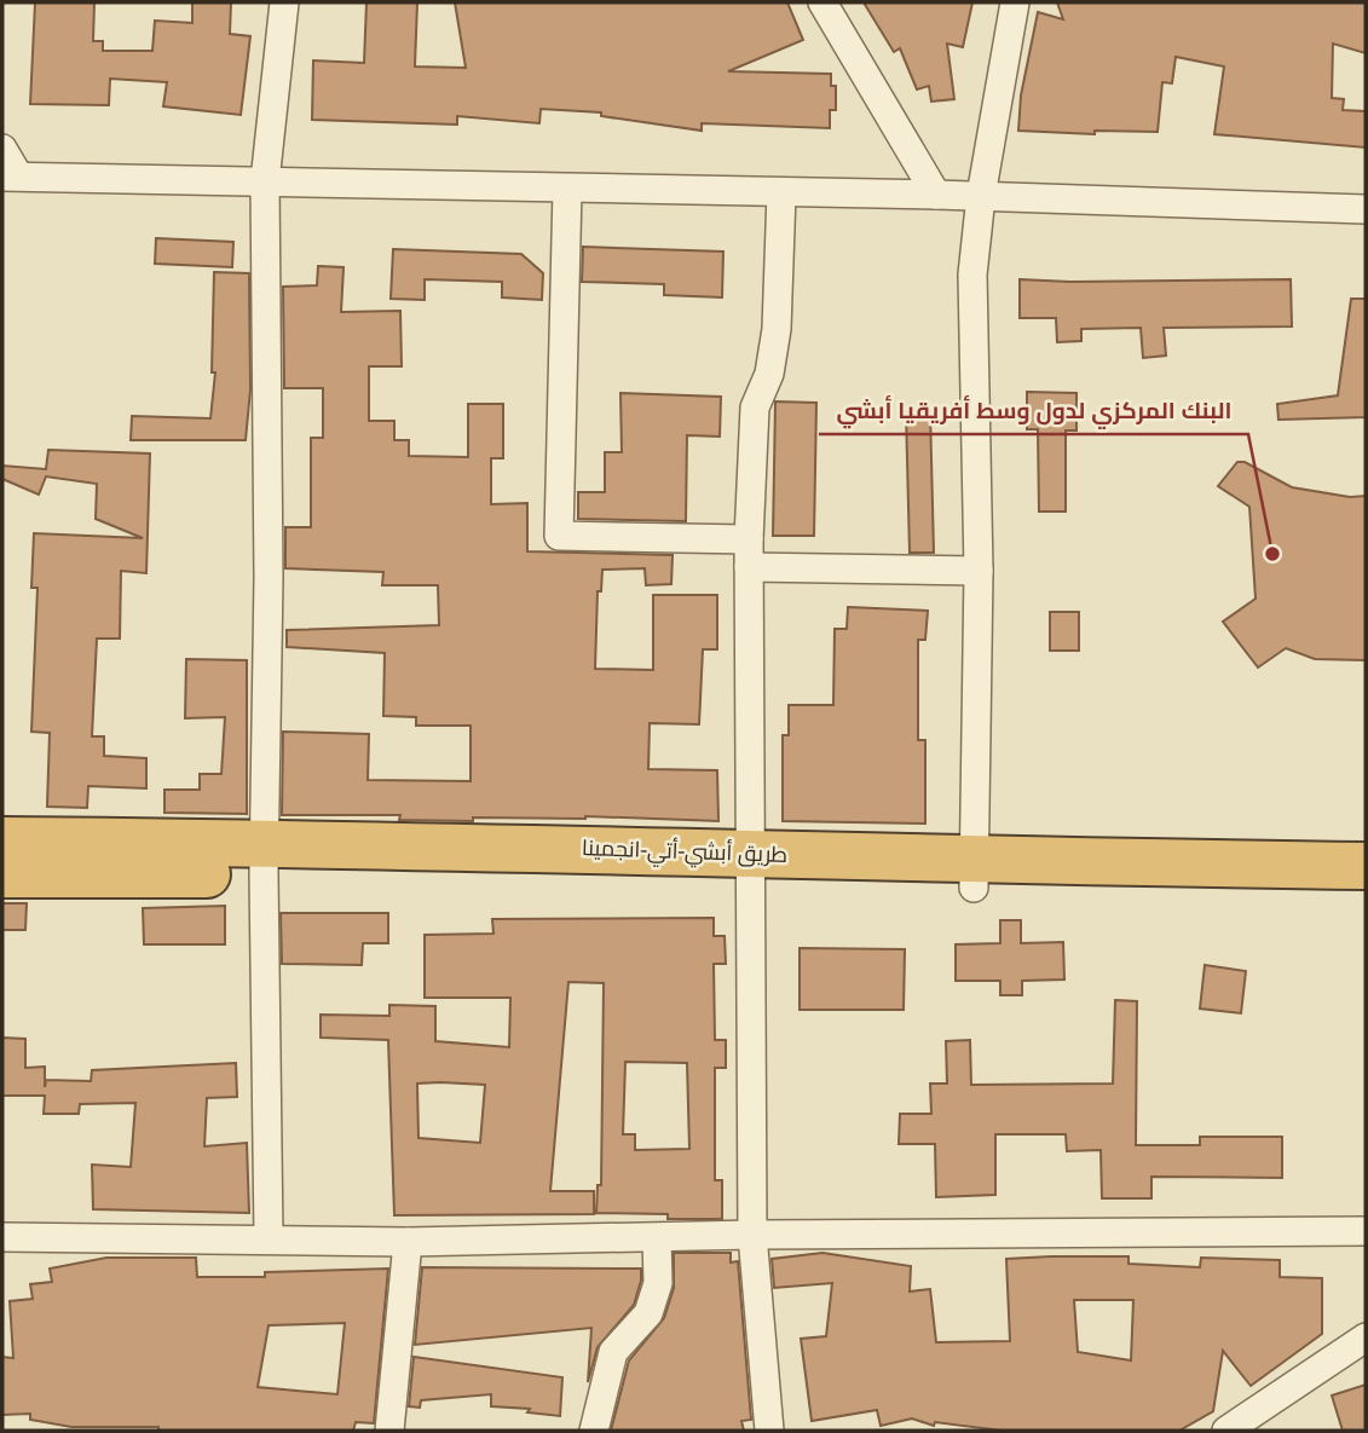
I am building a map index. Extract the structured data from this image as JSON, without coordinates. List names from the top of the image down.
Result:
{
  "places": ["البنك المركزي لدول وسط أفريقيا أبشي"]
}
